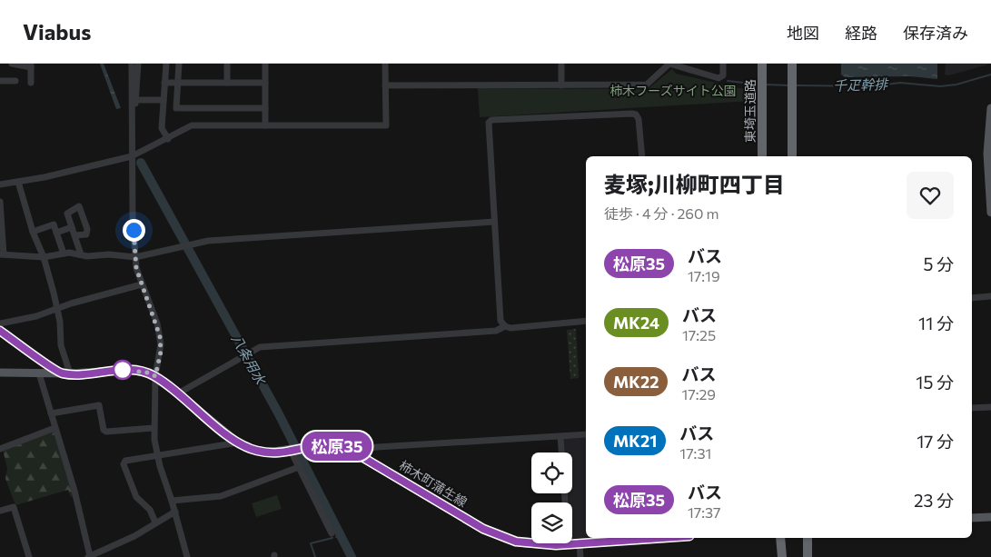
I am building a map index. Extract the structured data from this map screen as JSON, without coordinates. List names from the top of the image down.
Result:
{
  "streets": {
    "highway": ["東埼玉道路"],
    "main road": ["柿木町蒲生線"]
  },
  "water": ["千疋幹排", "八条用水"],
  "parks": ["柿木フーズサイト公園"],
  "lines": ["bus line 松原35"],
  "page": {
    "header": "Viabus",
    "nav": ["地図", "経路", "保存済み"],
    "on_map": "松原35",
    "heading": ["麦塚;川柳町四丁目", "徒歩 · 4 分 · 260 m"],
    "list": [
      {
        "mark": "松原35",
        "name": "バス",
        "note": "17:19",
        "value": "5 分"
      },
      {
        "mark": "MK24",
        "name": "バス",
        "note": "17:25",
        "value": "11 分"
      },
      {
        "mark": "MK22",
        "name": "バス",
        "note": "17:29",
        "value": "15 分"
      },
      {
        "mark": "MK21",
        "name": "バス",
        "note": "17:31",
        "value": "17 分"
      },
      {
        "mark": "松原35",
        "name": "バス",
        "note": "17:37",
        "value": "23 分"
      }
    ]
  }
}
